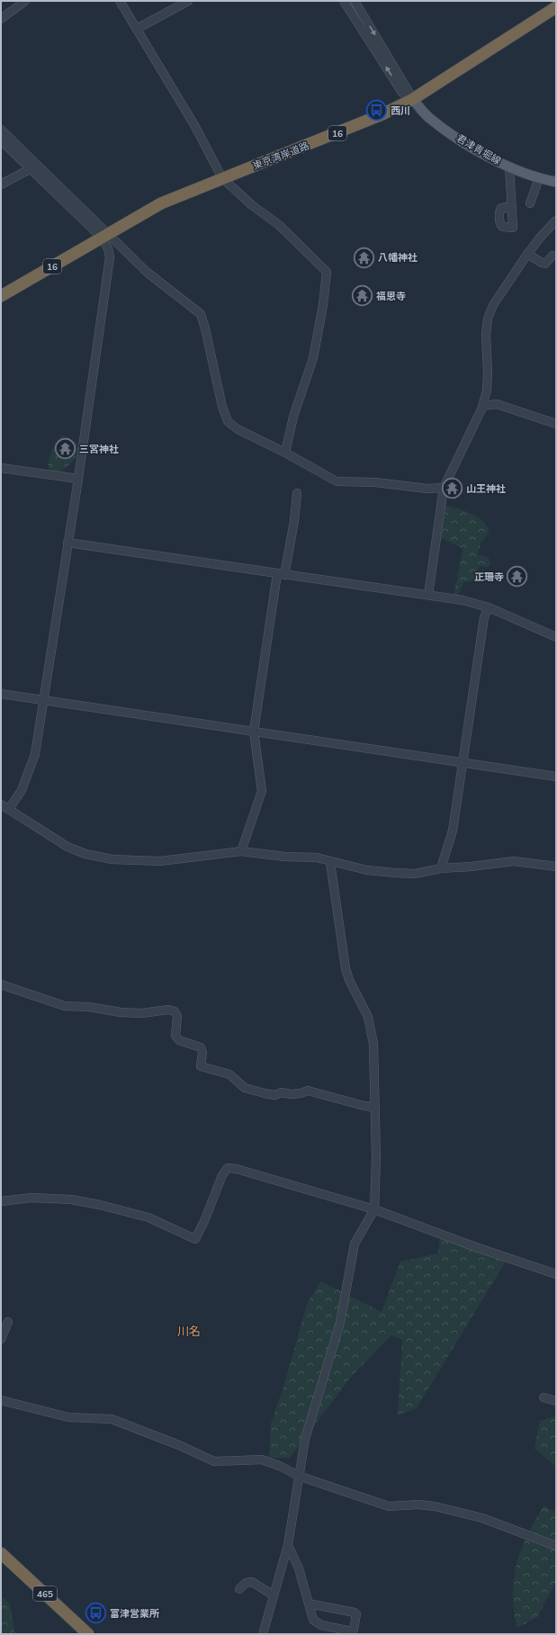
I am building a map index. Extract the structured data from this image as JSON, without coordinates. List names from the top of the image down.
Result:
{
  "streets": {
    "highway": ["16", "東京湾岸道路", "465"],
    "main road": ["君津青堀線"]
  },
  "crossings": [
    ["君津青堀線", "東京湾岸道路"]
  ],
  "districts": ["川名"],
  "places": {
    "bus stop": ["西川", "富津営業所"],
    "temple": [
      "八幡神社",
      "福恩寺",
      "三宮神社",
      "山王神社",
      "正珊寺"
    ]
  }
}
